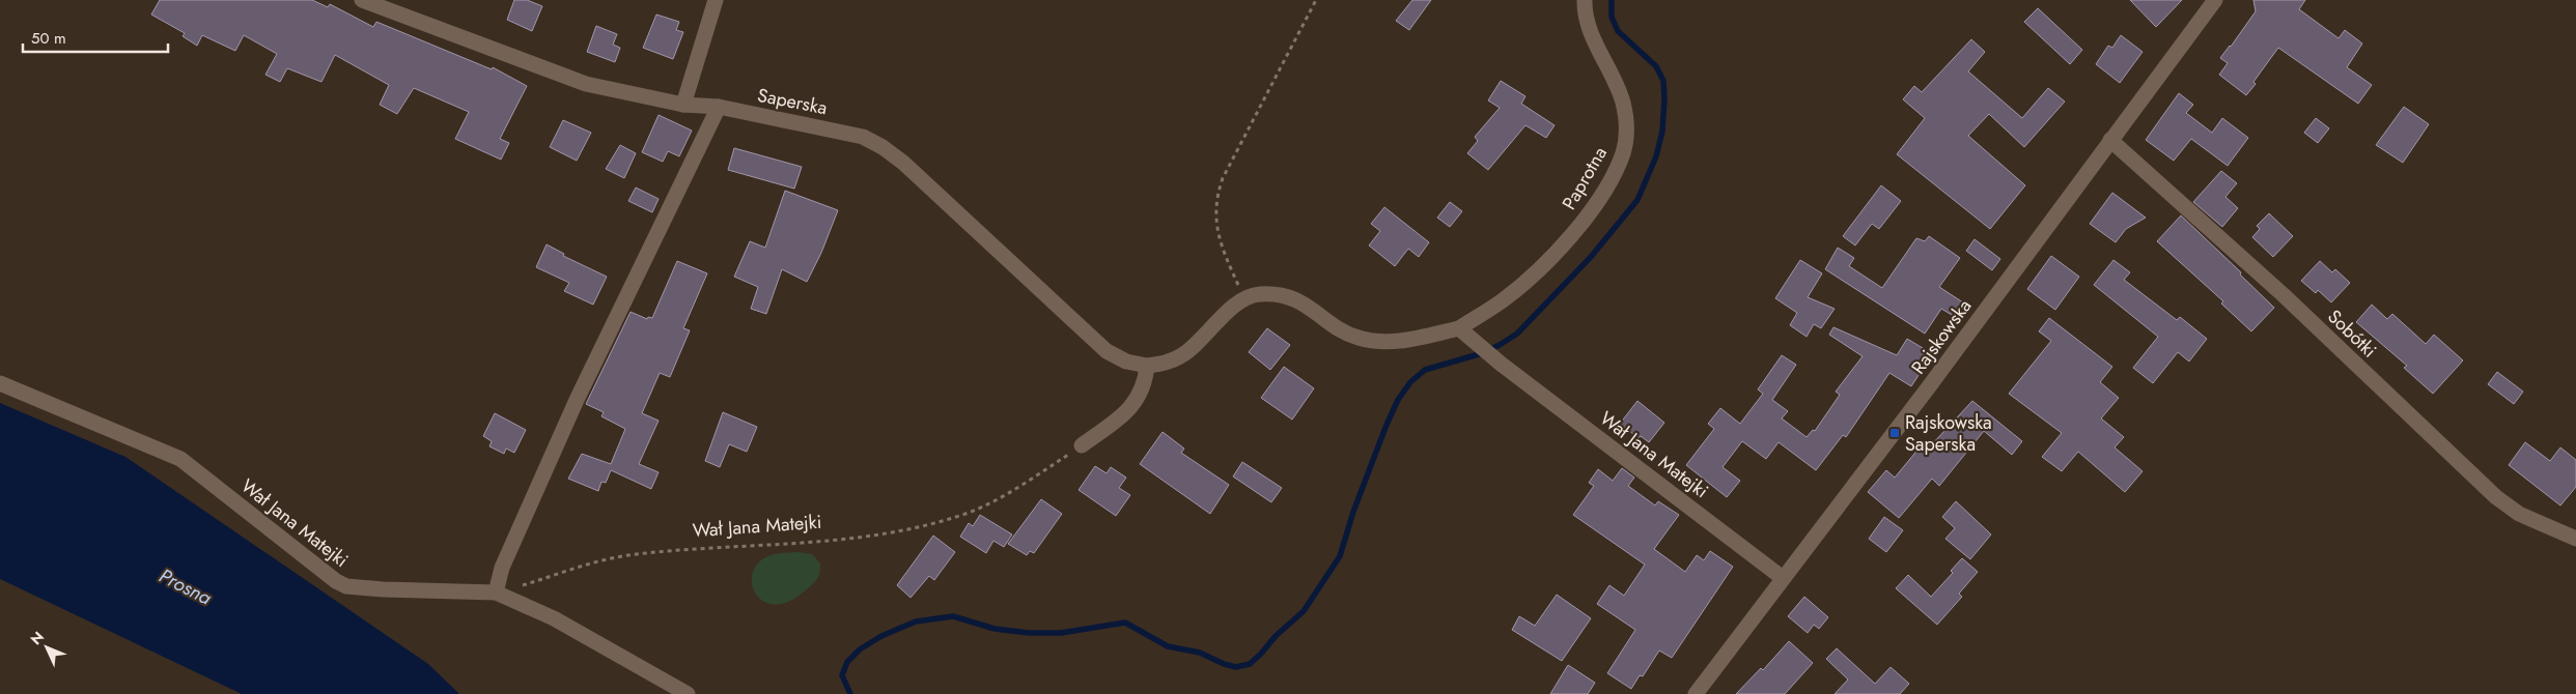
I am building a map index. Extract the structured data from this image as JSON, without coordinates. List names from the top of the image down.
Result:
{
  "streets": {
    "street": [
      "Saperska",
      "Paprotna",
      "Sobótki",
      "Rajskowska",
      "Wał Jana Matejki"
    ]
  },
  "crossings": [
    ["Paprotna", "Wał Jana Matejki"],
    ["Sobótki", "Rajskowska"],
    ["Rajskowska", "Wał Jana Matejki"]
  ],
  "water": ["Prosna"],
  "places": {
    "transit": ["Rajskowska Saperska"]
  },
  "scale_bar": "50 m",
  "north": "top left"
}
